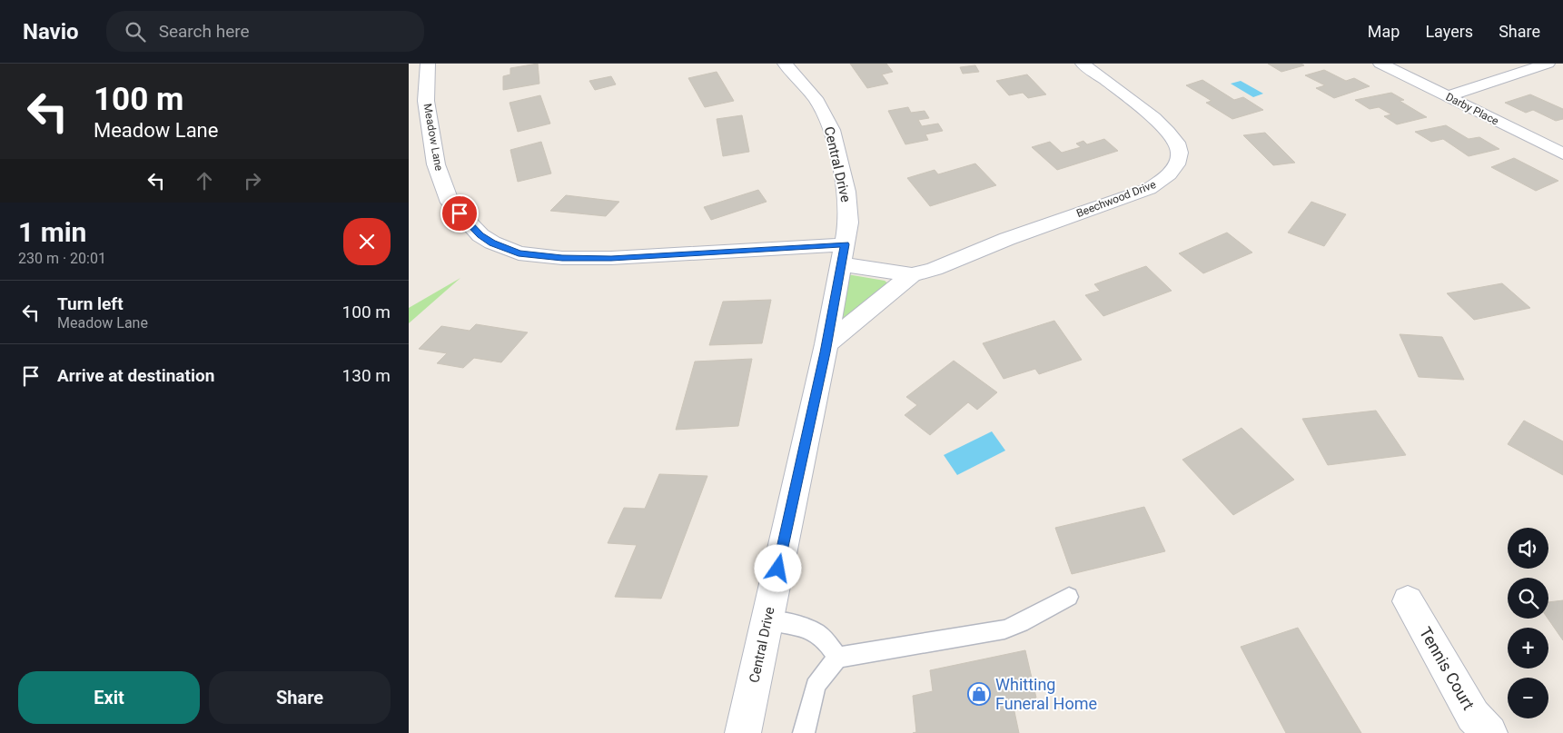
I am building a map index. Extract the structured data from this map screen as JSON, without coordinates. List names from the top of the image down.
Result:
{
  "streets": {
    "street": [
      "Darby Place",
      "Meadow Lane",
      "Central Drive",
      "Beechwood Drive",
      "Tennis Court"
    ]
  },
  "crossings": [
    ["Meadow Lane", "Central Drive"],
    ["Meadow Lane", "Beechwood Drive"],
    ["Central Drive", "Beechwood Drive"]
  ],
  "places": {
    "shop": ["Whitting Funeral Home"]
  },
  "page": {
    "header": "Navio",
    "search": "Search here",
    "nav": ["Map", "Layers", "Share"],
    "turn": ["100 m", "Meadow Lane"],
    "heading": ["1 min", "230 m · 20:01"],
    "list": [
      {
        "name": "Turn left",
        "note": "Meadow Lane",
        "value": "100 m"
      },
      {
        "name": "Arrive at destination",
        "value": "130 m"
      }
    ],
    "map_buttons": ["+", "−"],
    "buttons": ["Exit", "Share"]
  }
}
